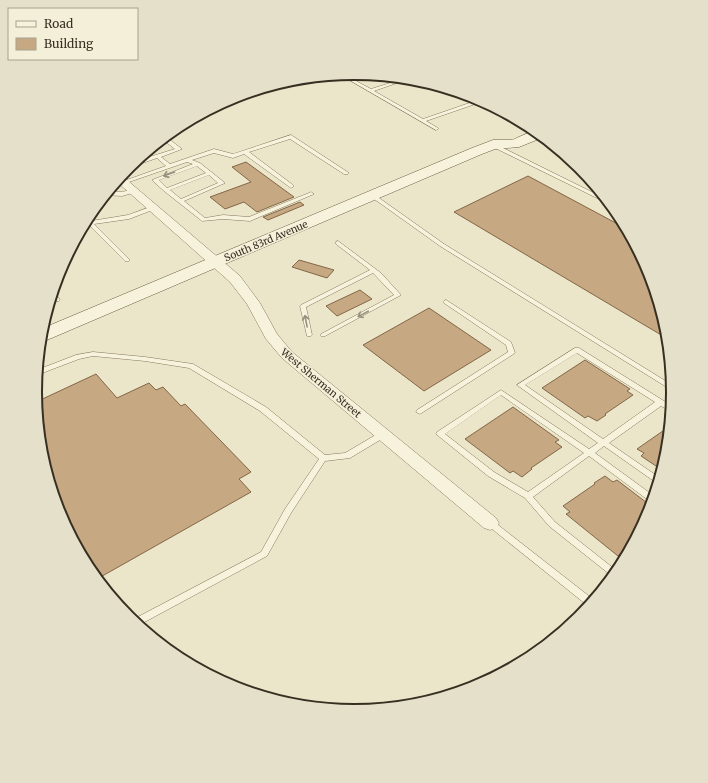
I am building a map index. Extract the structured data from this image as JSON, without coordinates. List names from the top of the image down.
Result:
{
  "streets": {
    "main road": ["South 83rd Avenue"],
    "street": ["West Sherman Street"]
  },
  "crossings": [
    ["South 83rd Avenue", "West Sherman Street"]
  ],
  "legend": ["Road", "Building"]
}
